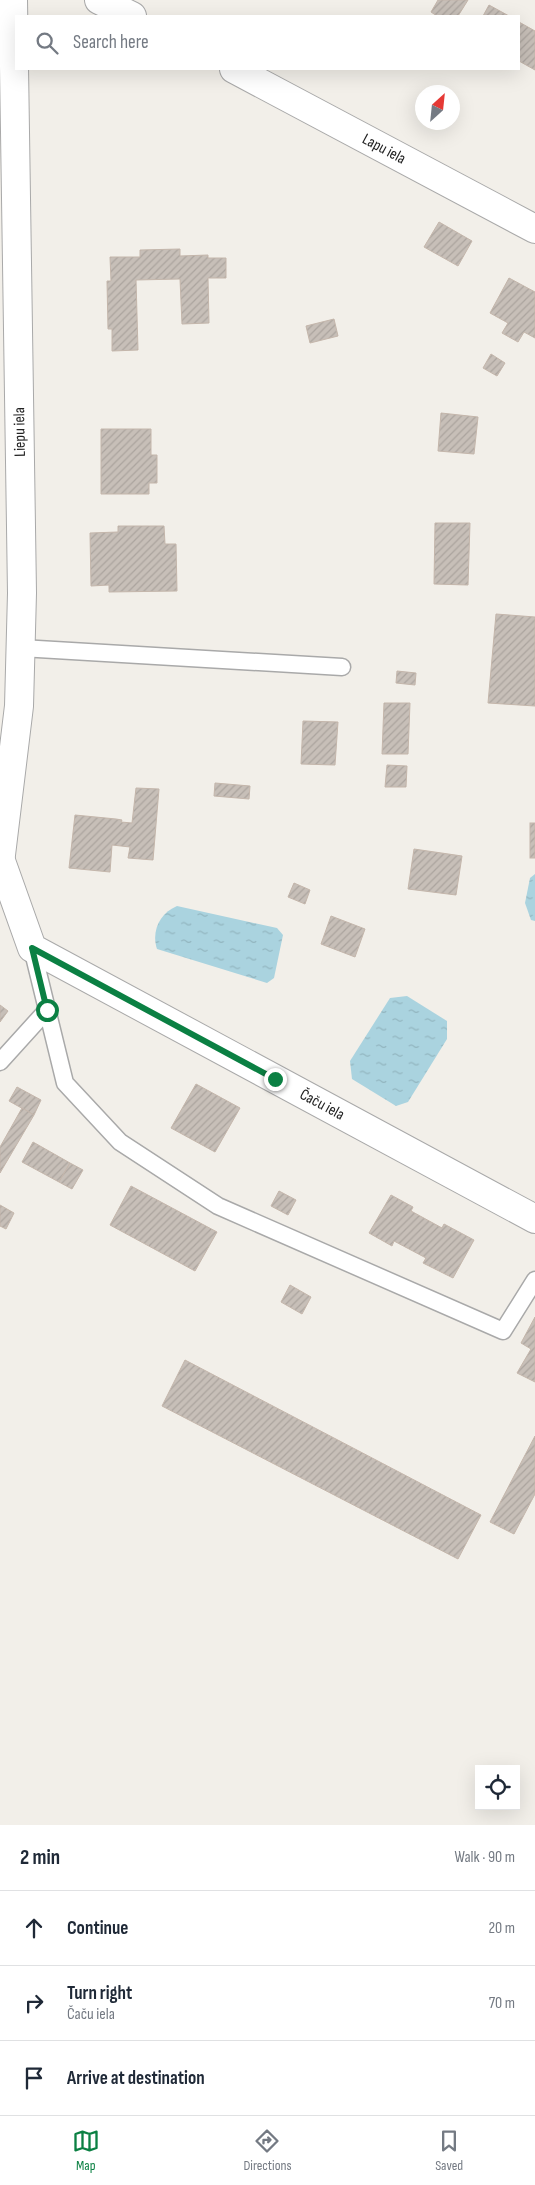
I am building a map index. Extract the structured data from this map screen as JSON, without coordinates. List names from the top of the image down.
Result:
{
  "streets": {
    "street": ["Lapu iela", "Liepu iela", "Čaču iela"]
  },
  "north": "top right",
  "page": {
    "search": "Search here",
    "heading": ["2 min", "Walk · 90 m"],
    "list": [
      ["Continue", "20 m"],
      ["Turn right", "Čaču iela", "70 m"],
      "Arrive at destination"
    ],
    "nav": ["Map", "Directions", "Saved"]
  }
}
